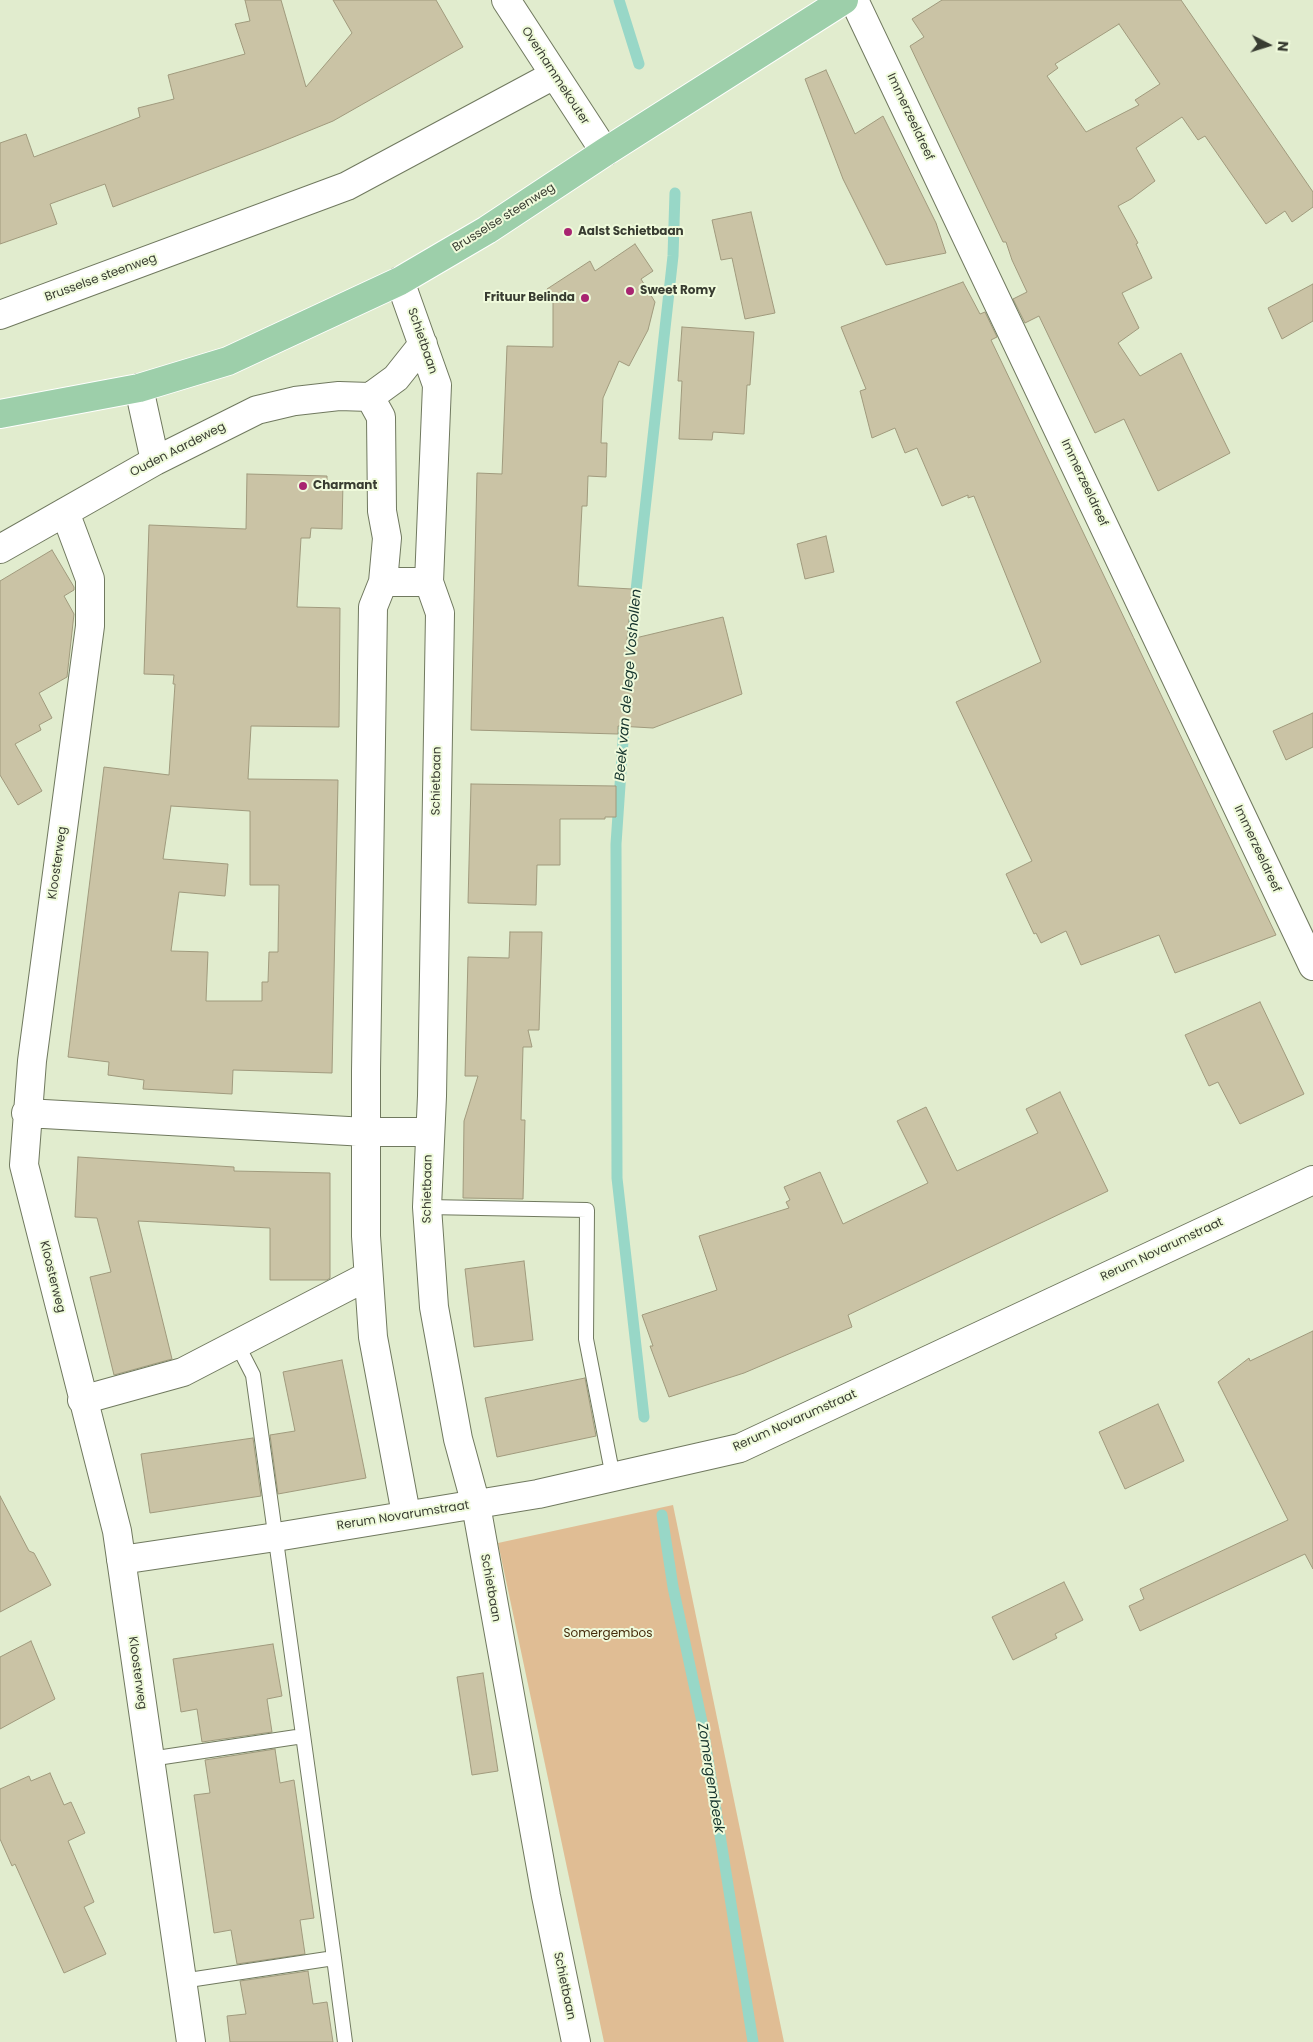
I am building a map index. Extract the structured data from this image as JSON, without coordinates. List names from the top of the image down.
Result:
{
  "streets": {
    "main road": ["Brusselse steenweg"],
    "street": [
      "Overhammekouter",
      "Immerzeeldreef",
      "Schietbaan",
      "Ouden Aardeweg",
      "Kloosterweg",
      "Rerum Novarumstraat"
    ]
  },
  "crossings": [
    ["Overhammekouter", "Brusselse steenweg"],
    ["Brusselse steenweg", "Schietbaan"],
    ["Schietbaan", "Rerum Novarumstraat"],
    ["Ouden Aardeweg", "Kloosterweg"],
    ["Kloosterweg", "Rerum Novarumstraat"]
  ],
  "water": ["Beek van de lege Voshollen", "Zomergembeek"],
  "parks": ["Somergembos"],
  "places": [
    "Aalst Schietbaan",
    "Sweet Romy",
    "Frituur Belinda",
    "Charmant"
  ],
  "north": "right"
}
